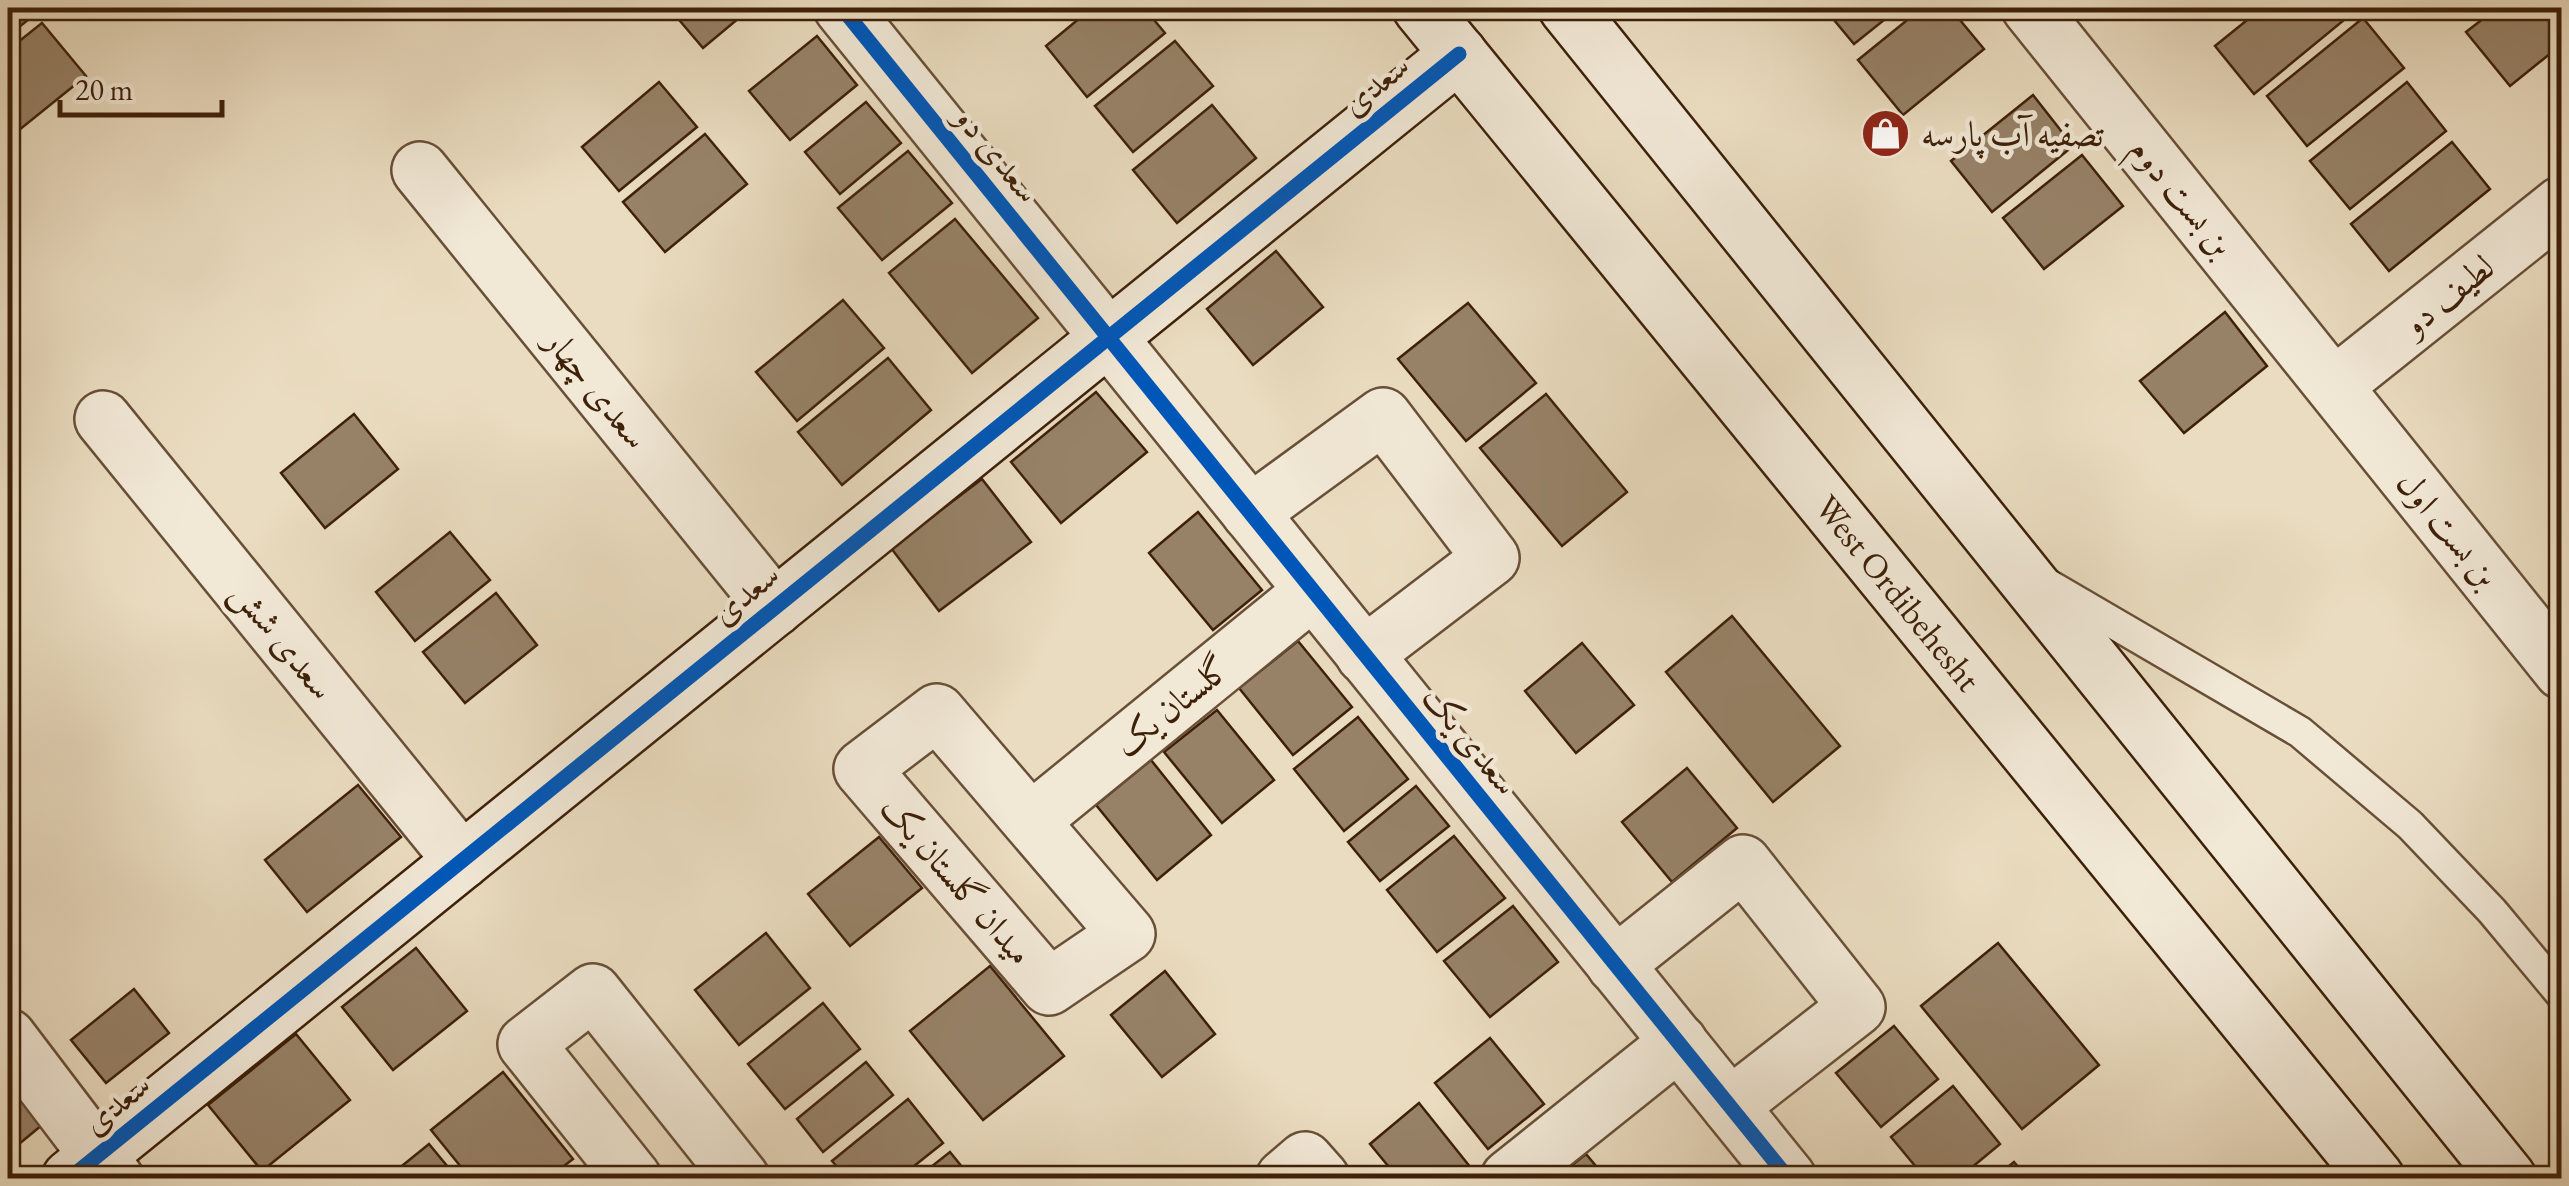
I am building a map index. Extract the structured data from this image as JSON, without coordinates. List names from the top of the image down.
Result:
{
  "streets": {
    "street": [
      "سعدی",
      "سعدی دو",
      "بن بست دوم",
      "لطیف دو",
      "سعدی چهار",
      "بن بست اول",
      "West Ordibehesht",
      "سعدی شش",
      "گلستان یک",
      "سعدی یک",
      "میدان گلستان یک"
    ]
  },
  "crossings": [
    ["سعدی", "سعدی دو"],
    ["سعدی", "سعدی چهار"],
    ["سعدی", "West Ordibehesht"],
    ["سعدی", "سعدی شش"],
    ["سعدی", "سعدی یک"],
    ["سعدی دو", "سعدی یک"],
    ["بن بست دوم", "لطیف دو"],
    ["بن بست دوم", "بن بست اول"],
    ["لطیف دو", "بن بست اول"],
    ["گلستان یک", "سعدی یک"],
    ["گلستان یک", "میدان گلستان یک"]
  ],
  "places": {
    "shop": ["تصفیه آب پارسه"]
  },
  "scale_bar": "20 m"
}
